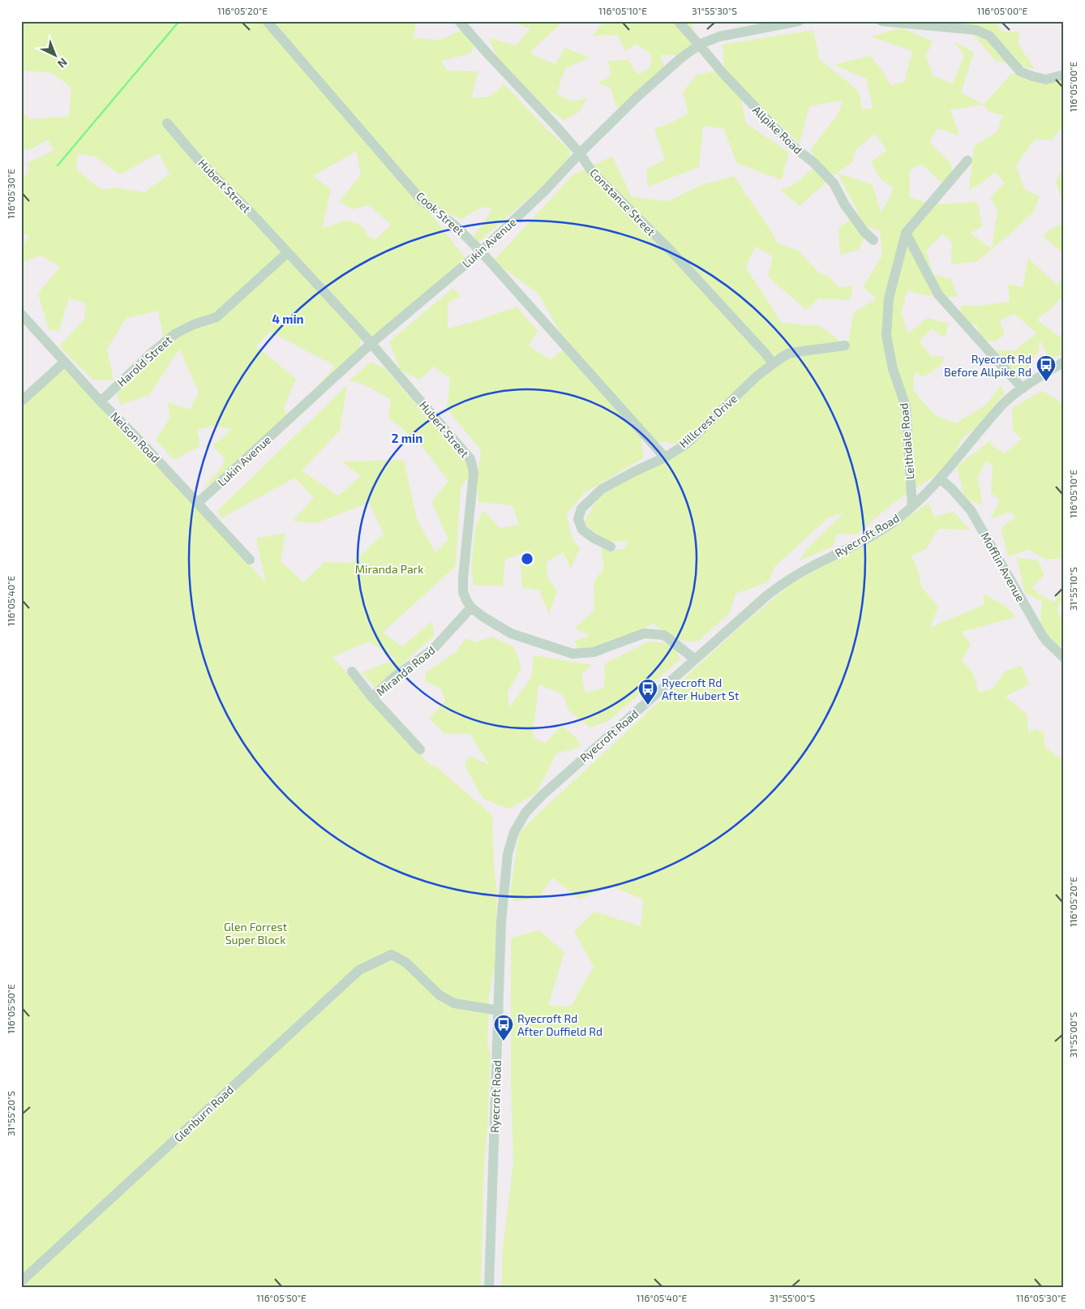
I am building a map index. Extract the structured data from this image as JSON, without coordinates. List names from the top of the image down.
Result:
{
  "streets": {
    "street": [
      "Allpike Road",
      "Hubert Street",
      "Constance Street",
      "Cook Street",
      "Lukin Avenue",
      "Harold Street",
      "Hillcrest Drive",
      "Nelson Road",
      "Leithdale Road",
      "Ryecroft Road",
      "Mofflin Avenue",
      "Miranda Road",
      "Glenburn Road"
    ]
  },
  "crossings": [
    ["Allpike Road", "Lukin Avenue"],
    ["Hubert Street", "Lukin Avenue"],
    ["Hubert Street", "Harold Street"],
    ["Hubert Street", "Miranda Road"],
    ["Constance Street", "Lukin Avenue"],
    ["Constance Street", "Hillcrest Drive"],
    ["Cook Street", "Lukin Avenue"],
    ["Cook Street", "Hillcrest Drive"],
    ["Lukin Avenue", "Nelson Road"],
    ["Harold Street", "Nelson Road"],
    ["Leithdale Road", "Ryecroft Road"],
    ["Ryecroft Road", "Mofflin Avenue"],
    ["Ryecroft Road", "Glenburn Road"]
  ],
  "parks": ["Miranda Park", "Glen Forrest Super Block"],
  "places": {
    "bus stop": ["Ryecroft Rd Before Allpike Rd", "Ryecroft Rd After Hubert St", "Ryecroft Rd After Duffield Rd"]
  },
  "north": "bottom right",
  "coordinates": [
    "116°05'20\"E",
    "116°05'10\"E",
    "31°55'30\"S",
    "116°05'00\"E",
    "116°05'30\"E",
    "31°55'10\"S",
    "116°05'40\"E",
    "116°05'50\"E",
    "31°55'00\"S",
    "31°55'20\"S"
  ],
  "rings": ["4 min", "2 min"]
}
